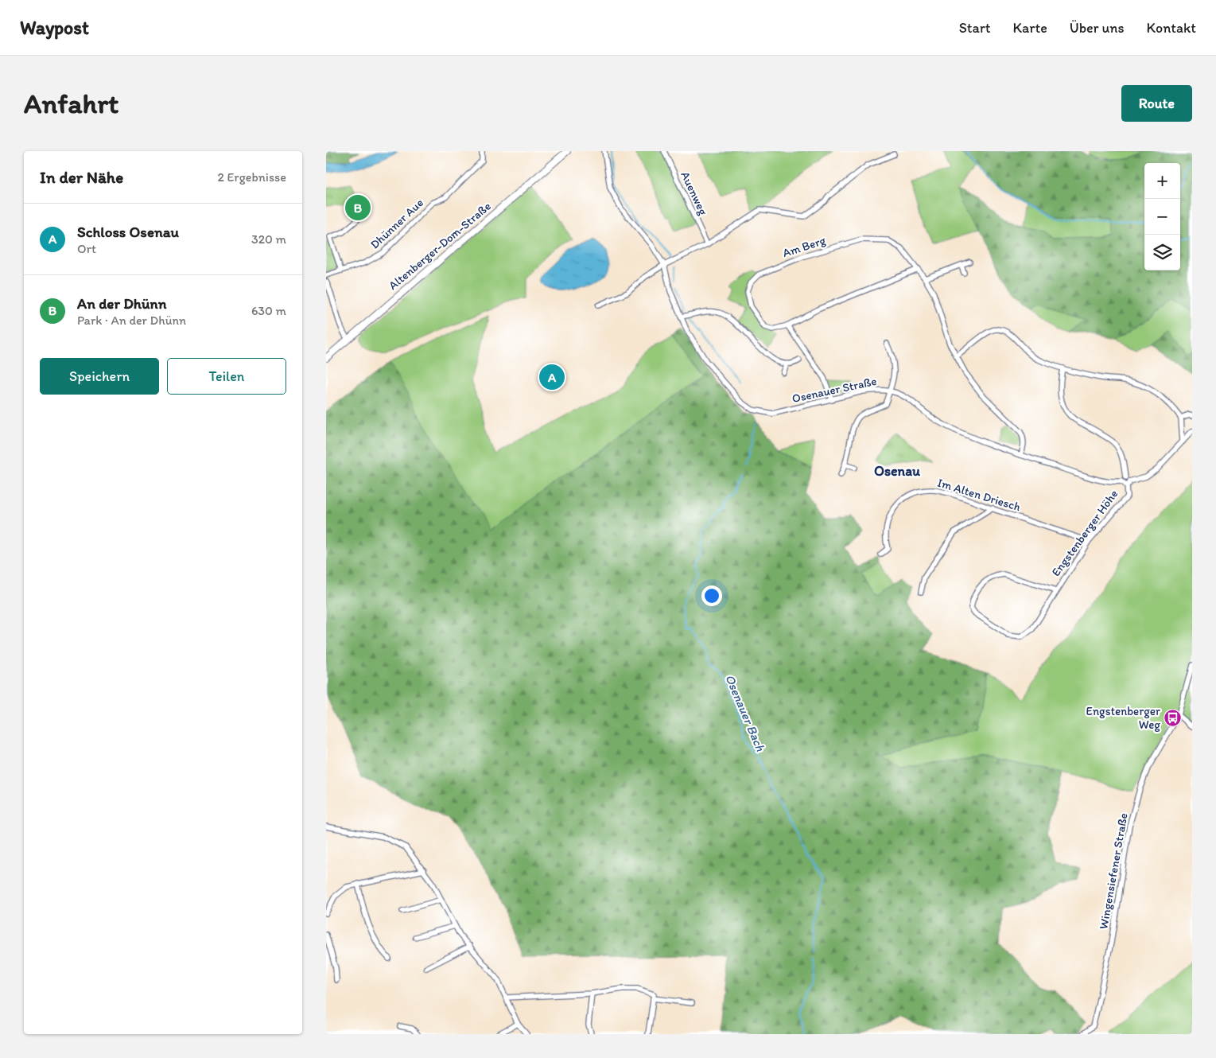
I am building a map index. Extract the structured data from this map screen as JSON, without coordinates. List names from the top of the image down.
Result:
{
  "streets": {
    "main road": ["Altenberger-Dom-Straße"],
    "street": [
      "Auenweg",
      "Dhünner Aue",
      "Am Berg",
      "Osenauer Straße",
      "Im Alten Driesch",
      "Engstenberger Höhe",
      "Wingensiefener Straße"
    ]
  },
  "crossings": [
    ["Am Berg", "Osenauer Straße"],
    ["Osenauer Straße", "Engstenberger Höhe"],
    ["Im Alten Driesch", "Engstenberger Höhe"]
  ],
  "districts": ["Osenau"],
  "water": ["Osenauer Bach"],
  "places": {
    "bus stop": ["Engstenberger Weg"]
  },
  "page": {
    "header": "Waypost",
    "nav": [
      "Start",
      "Karte",
      "Über uns",
      "Kontakt"
    ],
    "buttons": [
      "Route",
      ["Speichern", "Teilen"]
    ],
    "title": "Anfahrt",
    "heading": ["In der Nähe", "2 Ergebnisse"],
    "map_buttons": ["+", "−"],
    "pins": ["B", "A"],
    "list": [
      {
        "mark": "A",
        "name": "Schloss Osenau",
        "note": "Ort",
        "value": "320 m"
      },
      {
        "mark": "B",
        "name": "An der Dhünn",
        "note": "Park · An der Dhünn",
        "value": "630 m"
      }
    ]
  }
}
